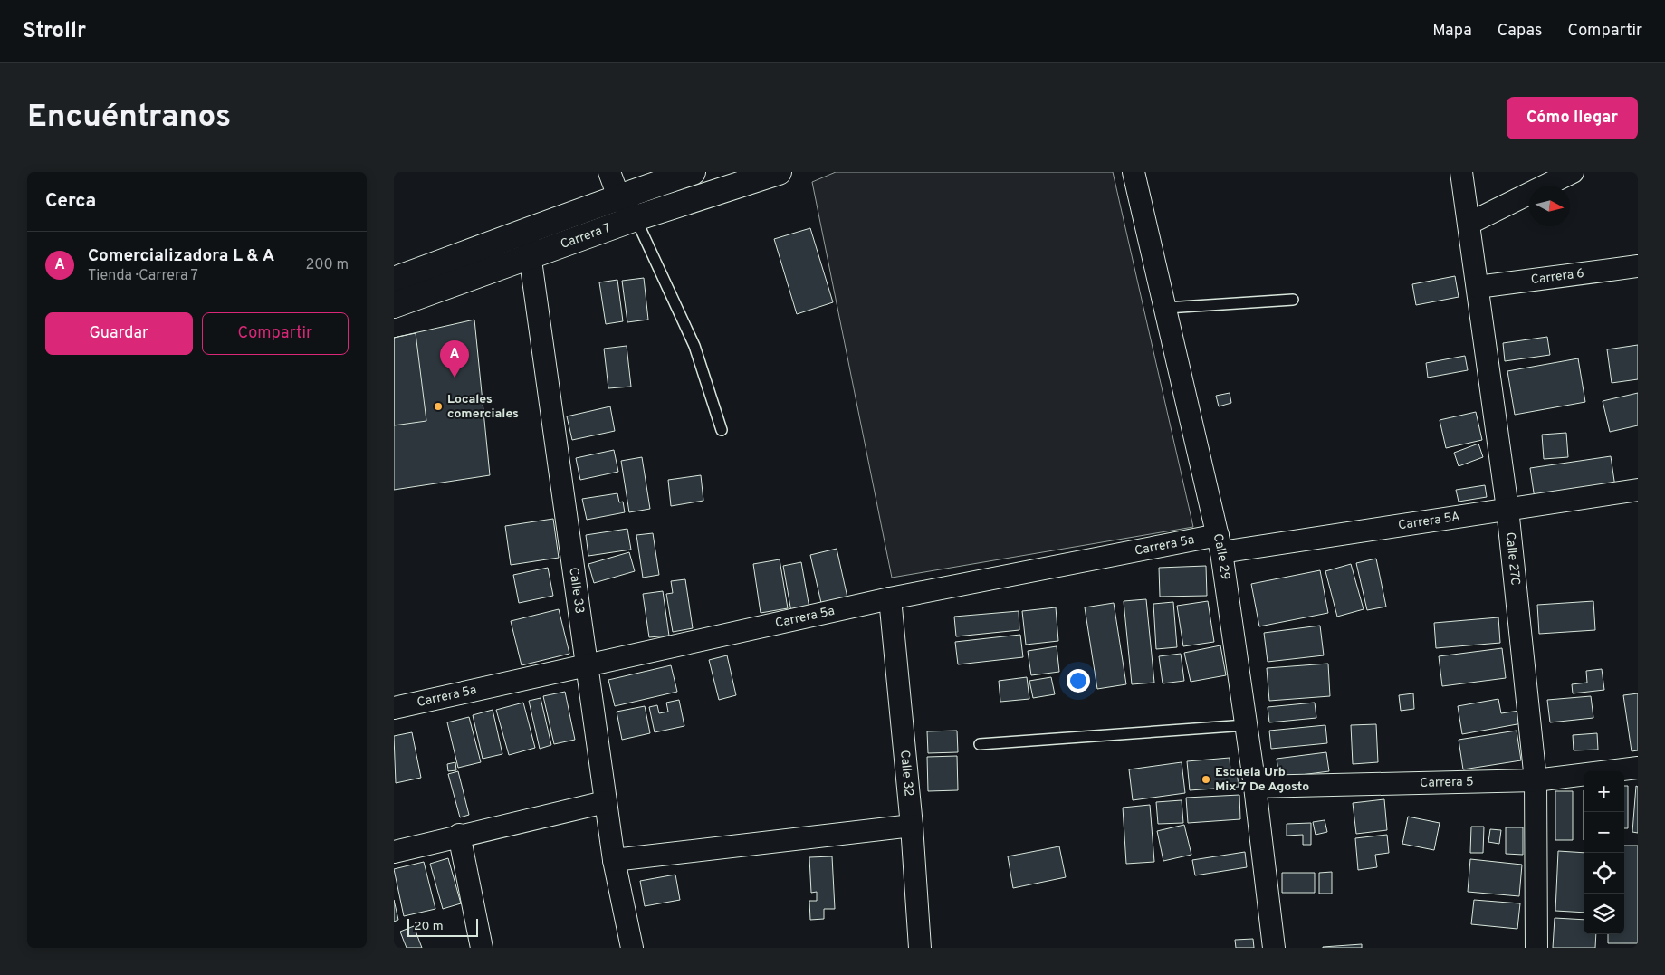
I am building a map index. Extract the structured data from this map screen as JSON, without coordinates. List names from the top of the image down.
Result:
{
  "streets": {
    "main road": ["Carrera 7"],
    "street": [
      "Carrera 6",
      "Carrera 5A",
      "Carrera 5a",
      "Calle 29",
      "Calle 27C",
      "Calle 33",
      "Calle 32",
      "Carrera 5"
    ]
  },
  "crossings": [
    ["Carrera 7", "Calle 33"],
    ["Carrera 6", "Calle 27C"],
    ["Carrera 5A", "Carrera 5a"],
    ["Carrera 5A", "Calle 29"],
    ["Carrera 5A", "Calle 27C"],
    ["Carrera 5a", "Calle 29"],
    ["Carrera 5a", "Calle 33"],
    ["Carrera 5a", "Calle 32"],
    ["Calle 29", "Carrera 5"],
    ["Calle 27C", "Carrera 5"]
  ],
  "places": ["Locales comerciales", "Escuela Urb Mix 7 De Agosto"],
  "scale_bar": "20 m",
  "north": "right",
  "page": {
    "header": "Strollr",
    "nav": ["Mapa", "Capas", "Compartir"],
    "buttons": [
      "Cómo llegar",
      ["Guardar", "Compartir"]
    ],
    "title": "Encuéntranos",
    "heading": "Cerca",
    "list": [
      {
        "mark": "A",
        "name": "Comercializadora L & A",
        "note": "Tienda · Carrera 7",
        "value": "200 m"
      }
    ],
    "pins": "A",
    "map_buttons": ["+", "−"],
    "scale": "20 m"
  }
}
